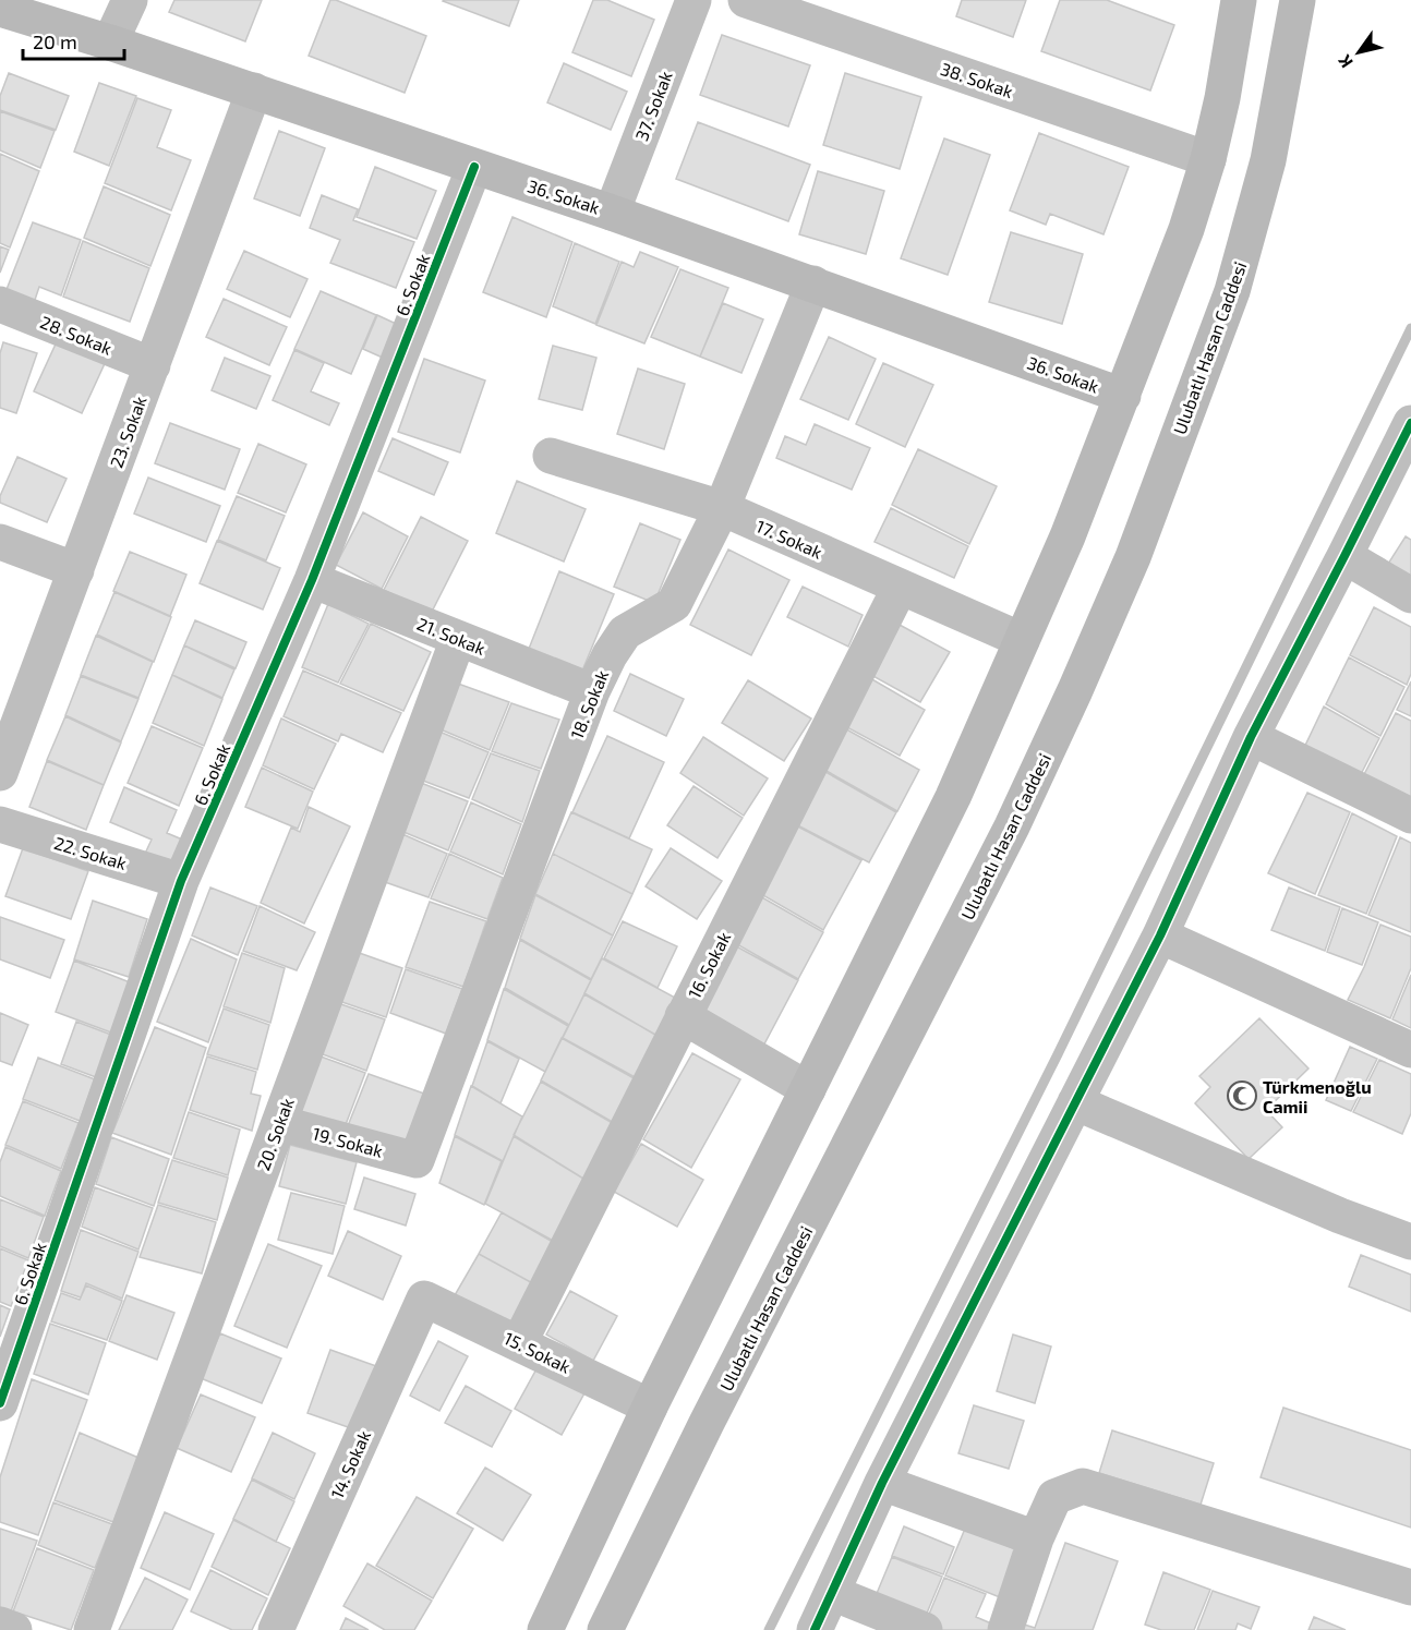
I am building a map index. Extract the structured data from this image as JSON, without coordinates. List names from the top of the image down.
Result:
{
  "streets": {
    "main road": ["36. Sokak", "Ulubatlı Hasan Caddesi"],
    "street": [
      "38. Sokak",
      "37. Sokak",
      "6. Sokak",
      "28. Sokak",
      "23. Sokak",
      "17. Sokak",
      "21. Sokak",
      "18. Sokak",
      "22. Sokak",
      "16. Sokak",
      "20. Sokak",
      "19. Sokak",
      "15. Sokak",
      "14. Sokak"
    ]
  },
  "crossings": [
    ["37. Sokak", "36. Sokak"],
    ["36. Sokak", "6. Sokak"],
    ["36. Sokak", "23. Sokak"],
    ["36. Sokak", "18. Sokak"],
    ["6. Sokak", "21. Sokak"],
    ["6. Sokak", "22. Sokak"],
    ["28. Sokak", "23. Sokak"],
    ["17. Sokak", "18. Sokak"],
    ["17. Sokak", "16. Sokak"],
    ["21. Sokak", "18. Sokak"],
    ["21. Sokak", "20. Sokak"],
    ["18. Sokak", "19. Sokak"],
    ["16. Sokak", "15. Sokak"],
    ["20. Sokak", "19. Sokak"],
    ["15. Sokak", "14. Sokak"]
  ],
  "places": {
    "mosque": ["Türkmenoğlu Camii"]
  },
  "scale_bar": "20 m",
  "north": "bottom left"
}
